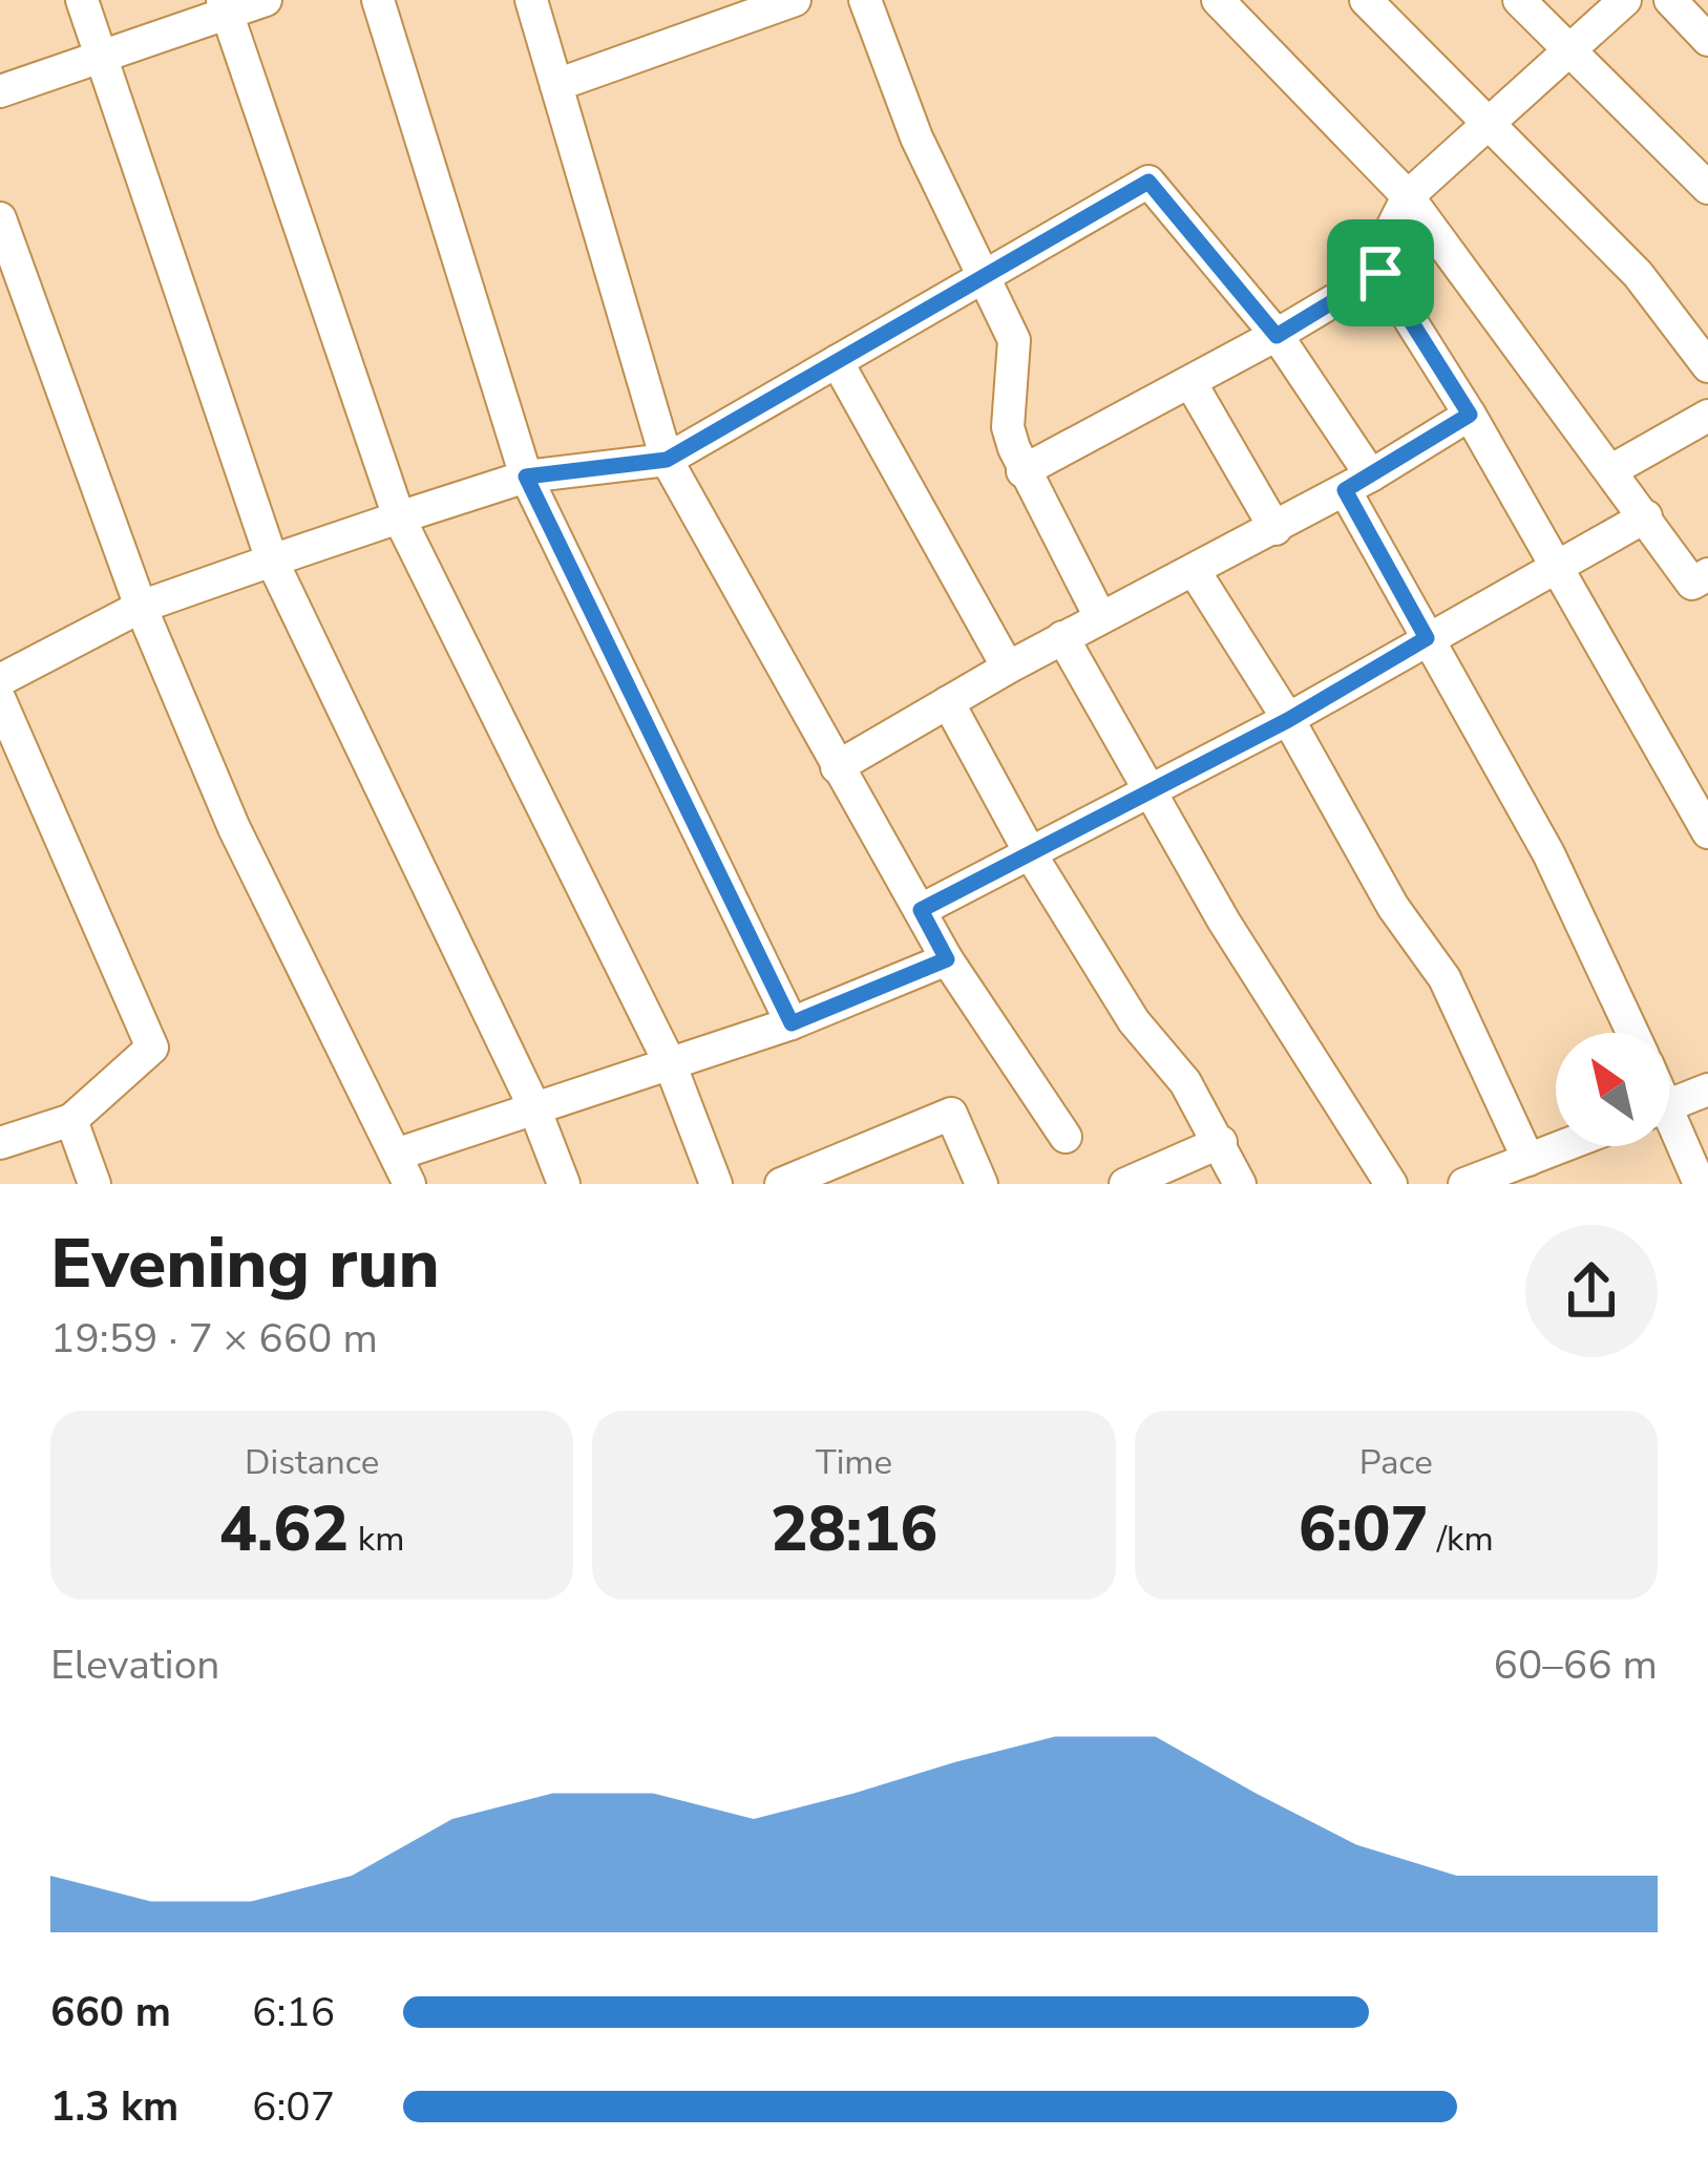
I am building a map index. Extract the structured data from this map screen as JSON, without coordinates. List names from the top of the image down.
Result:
{
  "north": "top left",
  "page": {
    "heading": ["Evening run", "19:59 · 7 × 660 m"],
    "stats": [
      ["Distance", "4.62 km"],
      ["Time", "28:16"],
      ["Pace", "6:07 /km"]
    ],
    "chart": ["Elevation", "60–66 m"],
    "list": [
      {
        "name": "660 m",
        "note": "6:16"
      },
      {
        "name": "1.3 km",
        "note": "6:07"
      }
    ]
  }
}
